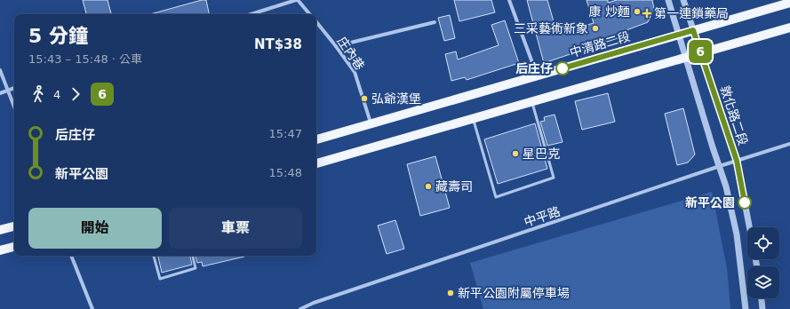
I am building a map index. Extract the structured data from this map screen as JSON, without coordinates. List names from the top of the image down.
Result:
{
  "streets": {
    "main road": ["中清路二段"],
    "street": ["庄內巷", "敦化路二段", "中平路"]
  },
  "crossings": [
    ["中清路二段", "庄內巷"],
    ["中清路二段", "敦化路二段"],
    ["敦化路二段", "中平路"]
  ],
  "places": {
    "other": [
      "康 炒麵",
      "三采藝術新象",
      "后庄仔",
      "弘爺漢堡",
      "星巴克",
      "藏壽司",
      "新平公園",
      "新平公園附屬停車場"
    ],
    "health": ["第一連鎖藥局"]
  },
  "lines": ["bus line 6"],
  "page": {
    "on_map": "6",
    "heading": ["5 分鐘", "15:43 – 15:48 · 公車", "NT$38"],
    "legs": ["4", "6"],
    "list": [
      {
        "name": "后庄仔",
        "value": "15:47"
      },
      {
        "name": "新平公園",
        "value": "15:48"
      }
    ],
    "buttons": ["開始", "車票"]
  }
}
